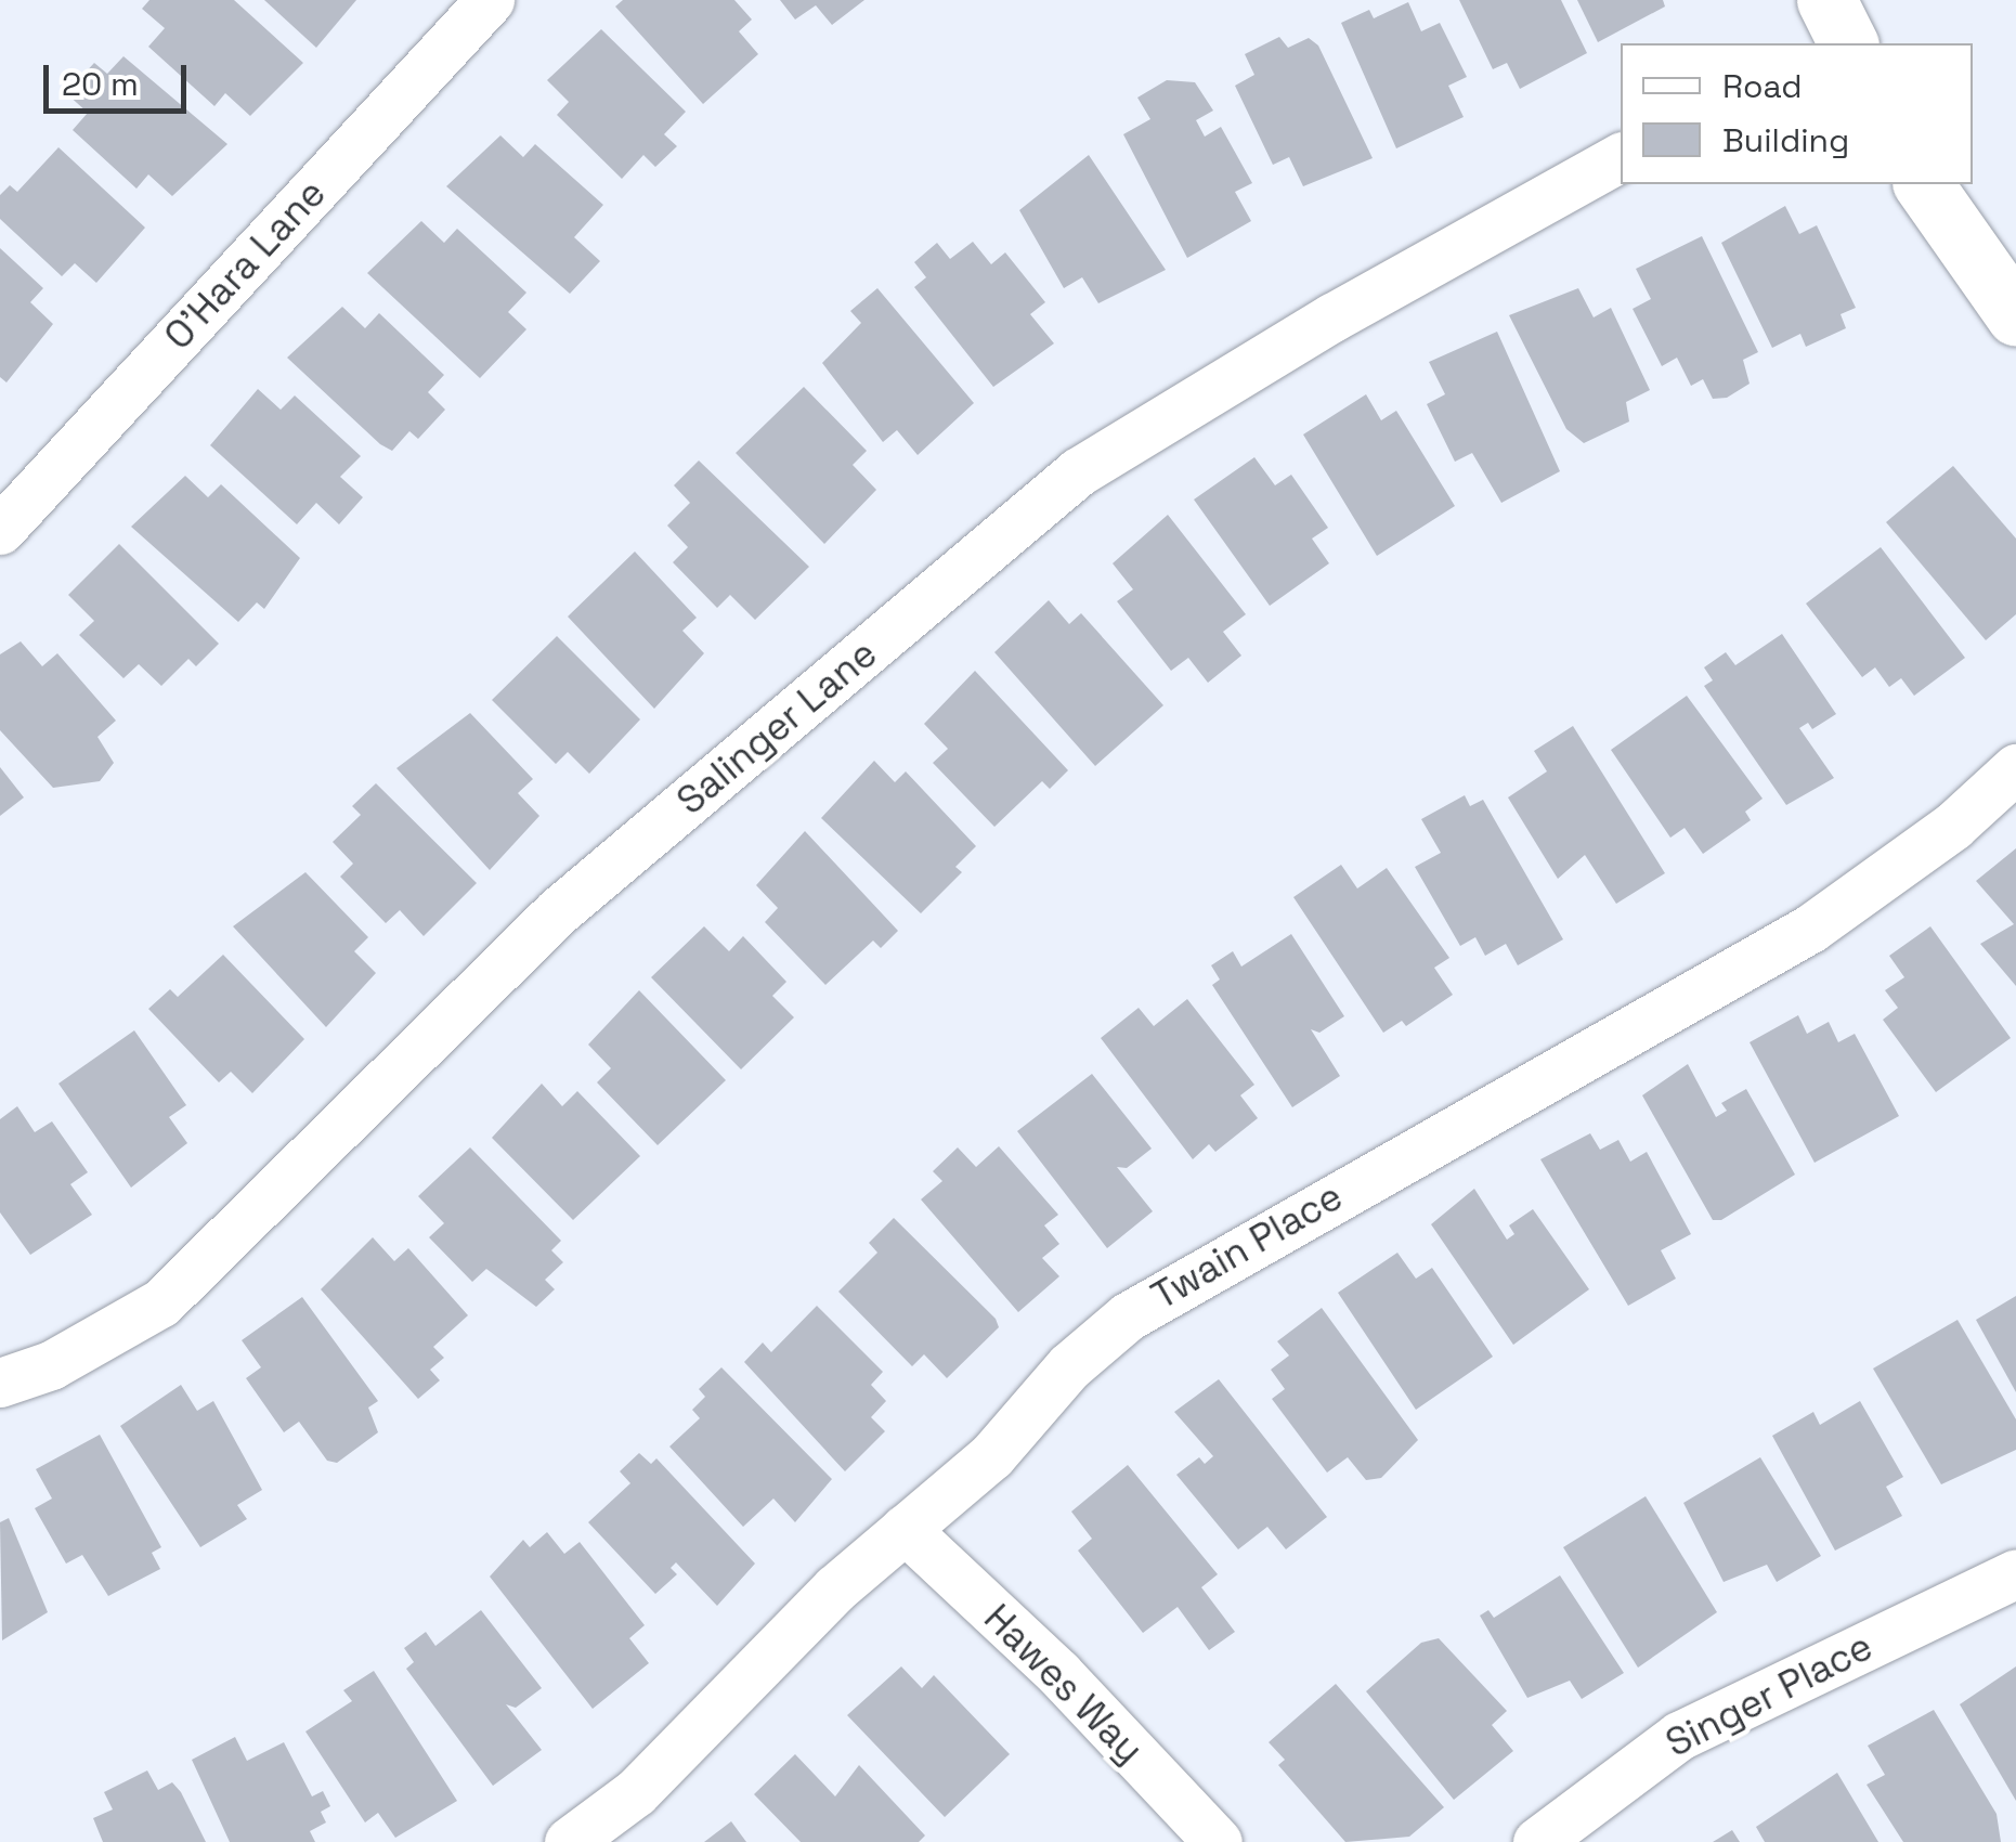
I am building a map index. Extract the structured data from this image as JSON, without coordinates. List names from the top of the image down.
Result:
{
  "streets": {
    "street": [
      "O'Hara Lane",
      "Salinger Lane",
      "Twain Place",
      "Hawes Way",
      "Singer Place"
    ]
  },
  "crossings": [
    ["Twain Place", "Hawes Way"]
  ],
  "legend": ["Road", "Building"],
  "scale_bar": "20 m"
}
